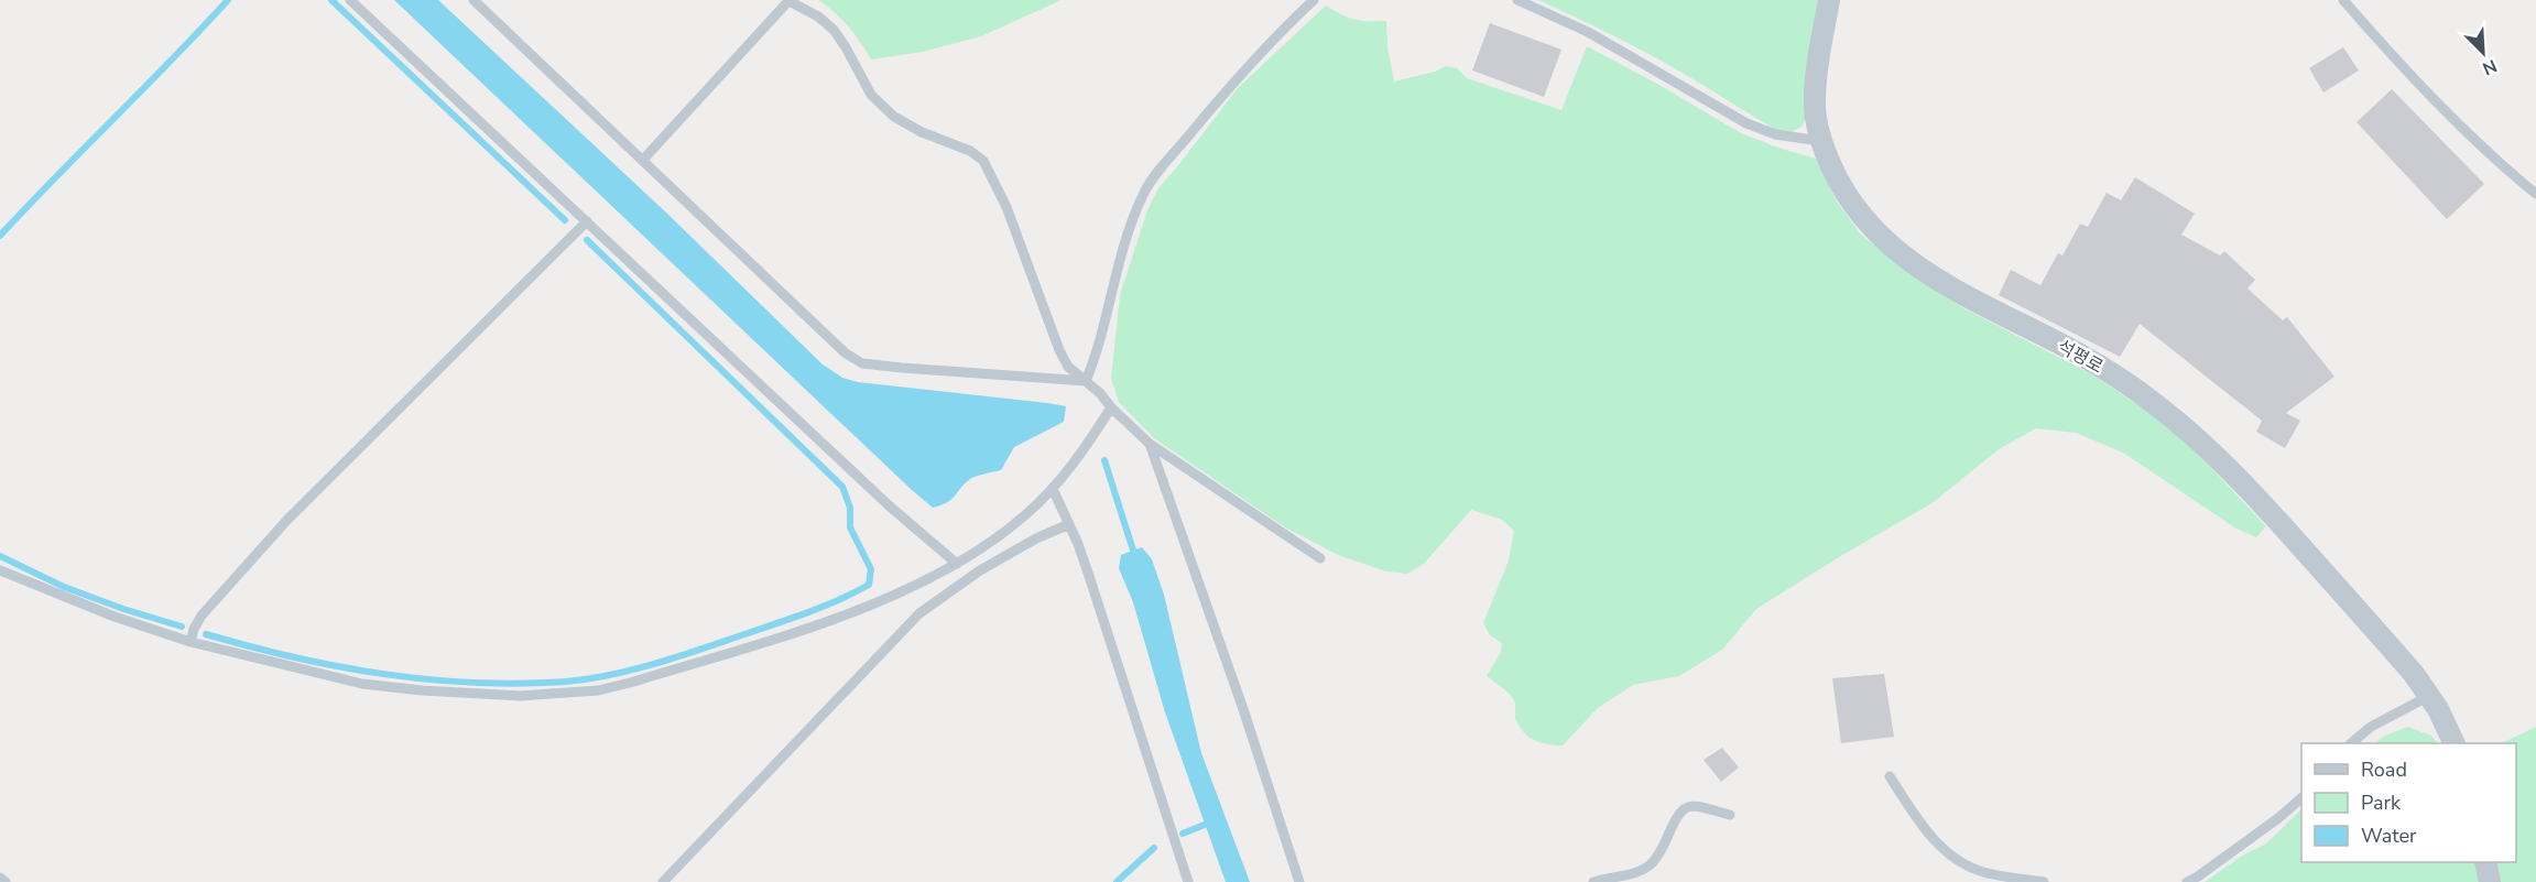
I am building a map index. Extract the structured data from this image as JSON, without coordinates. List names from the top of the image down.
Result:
{
  "streets": {
    "street": ["석평로"]
  },
  "legend": ["Road", "Park", "Water"],
  "north": "bottom right"
}
